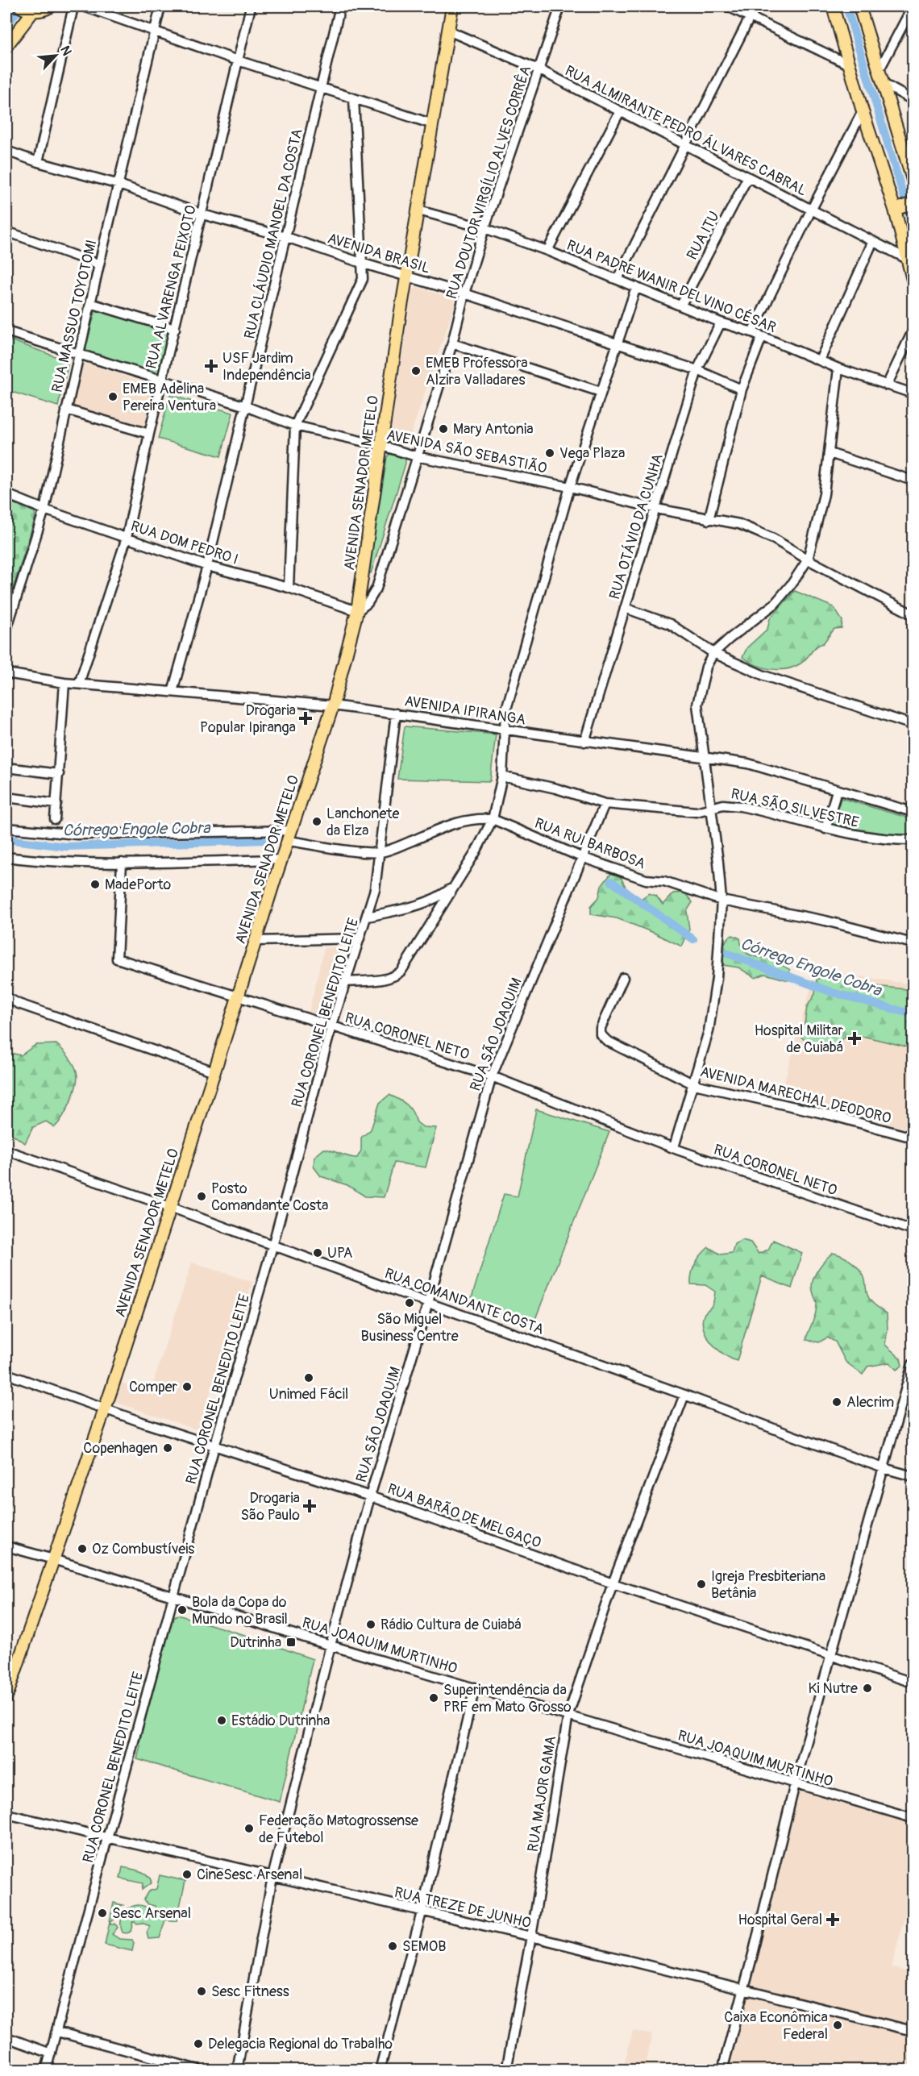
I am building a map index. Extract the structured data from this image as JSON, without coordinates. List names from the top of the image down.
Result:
{
  "streets": {
    "main road": ["AVENIDA SENADOR METELO"],
    "street": [
      "RUA ALMIRANTE PEDRO ÁLVARES CABRAL",
      "RUA DOUTOR VIRGÍLIO ALVES CORRÊA",
      "RUA CLÁUDIO MANOEL DA COSTA",
      "RUA ITU",
      "AVENIDA BRASIL",
      "RUA PADRE WANIR DELVINO CÉSAR",
      "RUA ALVARENGA PEIXOTO",
      "RUA MASSUO TOYOTOMI",
      "AVENIDA SÃO SEBASTIÃO",
      "RUA OTÁVIO DA CUNHA",
      "RUA DOM PEDRO I",
      "AVENIDA IPIRANGA",
      "RUA SÃO SILVESTRE",
      "RUA RUI BARBOSA",
      "RUA CORONEL BENEDITO LEITE",
      "RUA SÃO JOAQUIM",
      "RUA CORONEL NETO",
      "AVENIDA MARECHAL DEODORO",
      "RUA COMANDANTE COSTA",
      "RUA BARÃO DE MELGAÇO",
      "RUA JOAQUIM MURTINHO",
      "RUA MAJOR GAMA",
      "RUA TREZE DE JUNHO"
    ]
  },
  "crossings": [
    ["RUA ALMIRANTE PEDRO ÁLVARES CABRAL", "RUA DOUTOR VIRGÍLIO ALVES CORRÊA"],
    ["RUA ALMIRANTE PEDRO ÁLVARES CABRAL", "RUA ITU"],
    ["RUA ALMIRANTE PEDRO ÁLVARES CABRAL", "AVENIDA SENADOR METELO"],
    ["RUA DOUTOR VIRGÍLIO ALVES CORRÊA", "AVENIDA BRASIL"],
    ["RUA DOUTOR VIRGÍLIO ALVES CORRÊA", "RUA PADRE WANIR DELVINO CÉSAR"],
    ["RUA DOUTOR VIRGÍLIO ALVES CORRÊA", "AVENIDA SÃO SEBASTIÃO"],
    ["RUA DOUTOR VIRGÍLIO ALVES CORRÊA", "AVENIDA SENADOR METELO"],
    ["RUA DOUTOR VIRGÍLIO ALVES CORRÊA", "RUA DOM PEDRO I"],
    ["RUA CLÁUDIO MANOEL DA COSTA", "AVENIDA BRASIL"],
    ["RUA CLÁUDIO MANOEL DA COSTA", "AVENIDA SÃO SEBASTIÃO"],
    ["RUA CLÁUDIO MANOEL DA COSTA", "RUA DOM PEDRO I"],
    ["RUA CLÁUDIO MANOEL DA COSTA", "AVENIDA IPIRANGA"],
    ["RUA ITU", "RUA PADRE WANIR DELVINO CÉSAR"],
    ["AVENIDA BRASIL", "RUA ALVARENGA PEIXOTO"],
    ["AVENIDA BRASIL", "RUA MASSUO TOYOTOMI"],
    ["AVENIDA BRASIL", "AVENIDA SENADOR METELO"],
    ["AVENIDA BRASIL", "RUA OTÁVIO DA CUNHA"],
    ["RUA PADRE WANIR DELVINO CÉSAR", "AVENIDA SENADOR METELO"],
    ["RUA PADRE WANIR DELVINO CÉSAR", "RUA OTÁVIO DA CUNHA"],
    ["RUA ALVARENGA PEIXOTO", "AVENIDA SÃO SEBASTIÃO"],
    ["RUA ALVARENGA PEIXOTO", "RUA DOM PEDRO I"],
    ["RUA ALVARENGA PEIXOTO", "AVENIDA IPIRANGA"],
    ["RUA MASSUO TOYOTOMI", "AVENIDA SÃO SEBASTIÃO"],
    ["RUA MASSUO TOYOTOMI", "RUA DOM PEDRO I"],
    ["AVENIDA SÃO SEBASTIÃO", "AVENIDA SENADOR METELO"],
    ["AVENIDA SÃO SEBASTIÃO", "RUA OTÁVIO DA CUNHA"],
    ["AVENIDA SENADOR METELO", "RUA DOM PEDRO I"],
    ["AVENIDA SENADOR METELO", "AVENIDA IPIRANGA"],
    ["AVENIDA SENADOR METELO", "RUA RUI BARBOSA"],
    ["AVENIDA SENADOR METELO", "RUA CORONEL NETO"],
    ["AVENIDA SENADOR METELO", "RUA COMANDANTE COSTA"],
    ["AVENIDA SENADOR METELO", "RUA BARÃO DE MELGAÇO"],
    ["AVENIDA SENADOR METELO", "RUA JOAQUIM MURTINHO"],
    ["RUA OTÁVIO DA CUNHA", "AVENIDA IPIRANGA"],
    ["AVENIDA IPIRANGA", "RUA CORONEL BENEDITO LEITE"],
    ["RUA SÃO SILVESTRE", "RUA SÃO JOAQUIM"],
    ["RUA RUI BARBOSA", "RUA CORONEL BENEDITO LEITE"],
    ["RUA RUI BARBOSA", "RUA SÃO JOAQUIM"],
    ["RUA CORONEL BENEDITO LEITE", "RUA CORONEL NETO"],
    ["RUA CORONEL BENEDITO LEITE", "RUA COMANDANTE COSTA"],
    ["RUA CORONEL BENEDITO LEITE", "RUA BARÃO DE MELGAÇO"],
    ["RUA CORONEL BENEDITO LEITE", "RUA JOAQUIM MURTINHO"],
    ["RUA CORONEL BENEDITO LEITE", "RUA TREZE DE JUNHO"],
    ["RUA SÃO JOAQUIM", "RUA CORONEL NETO"],
    ["RUA SÃO JOAQUIM", "RUA COMANDANTE COSTA"],
    ["RUA SÃO JOAQUIM", "RUA BARÃO DE MELGAÇO"],
    ["RUA SÃO JOAQUIM", "RUA JOAQUIM MURTINHO"],
    ["RUA SÃO JOAQUIM", "RUA TREZE DE JUNHO"],
    ["RUA COMANDANTE COSTA", "RUA MAJOR GAMA"],
    ["RUA BARÃO DE MELGAÇO", "RUA MAJOR GAMA"],
    ["RUA JOAQUIM MURTINHO", "RUA MAJOR GAMA"],
    ["RUA MAJOR GAMA", "RUA TREZE DE JUNHO"]
  ],
  "water": ["Córrego Engole Cobra"],
  "places": {
    "health": [
      "USF Jardim Independência",
      "Drogaria Popular Ipiranga",
      "Hospital Militar de Cuiabá",
      "Drogaria São Paulo",
      "Hospital Geral"
    ],
    "other": [
      "EMEB Professora Alzira Valladares",
      "EMEB Adelina Pereira Ventura",
      "Mary Antonia",
      "Vega Plaza",
      "Lanchonete da Elza",
      "MadePorto",
      "Posto Comandante Costa",
      "UPA",
      "São Miguel Business Centre",
      "Unimed Fácil",
      "Comper",
      "Alecrim",
      "Copenhagen",
      "Oz Combustíveis",
      "Igreja Presbiteriana Betânia",
      "Bola da Copa do Mundo no Brasil",
      "Rádio Cultura de Cuiabá",
      "Ki Nutre",
      "Superintendência da PRF em Mato Grosso",
      "Estádio Dutrinha",
      "Federação Matogrossense de Futebol",
      "CineSesc Arsenal",
      "Sesc Arsenal",
      "SEMOB",
      "Sesc Fitness",
      "Caixa Econômica Federal",
      "Delegacia Regional do Trabalho"
    ],
    "transit": ["Dutrinha"]
  },
  "north": "top right"
}
